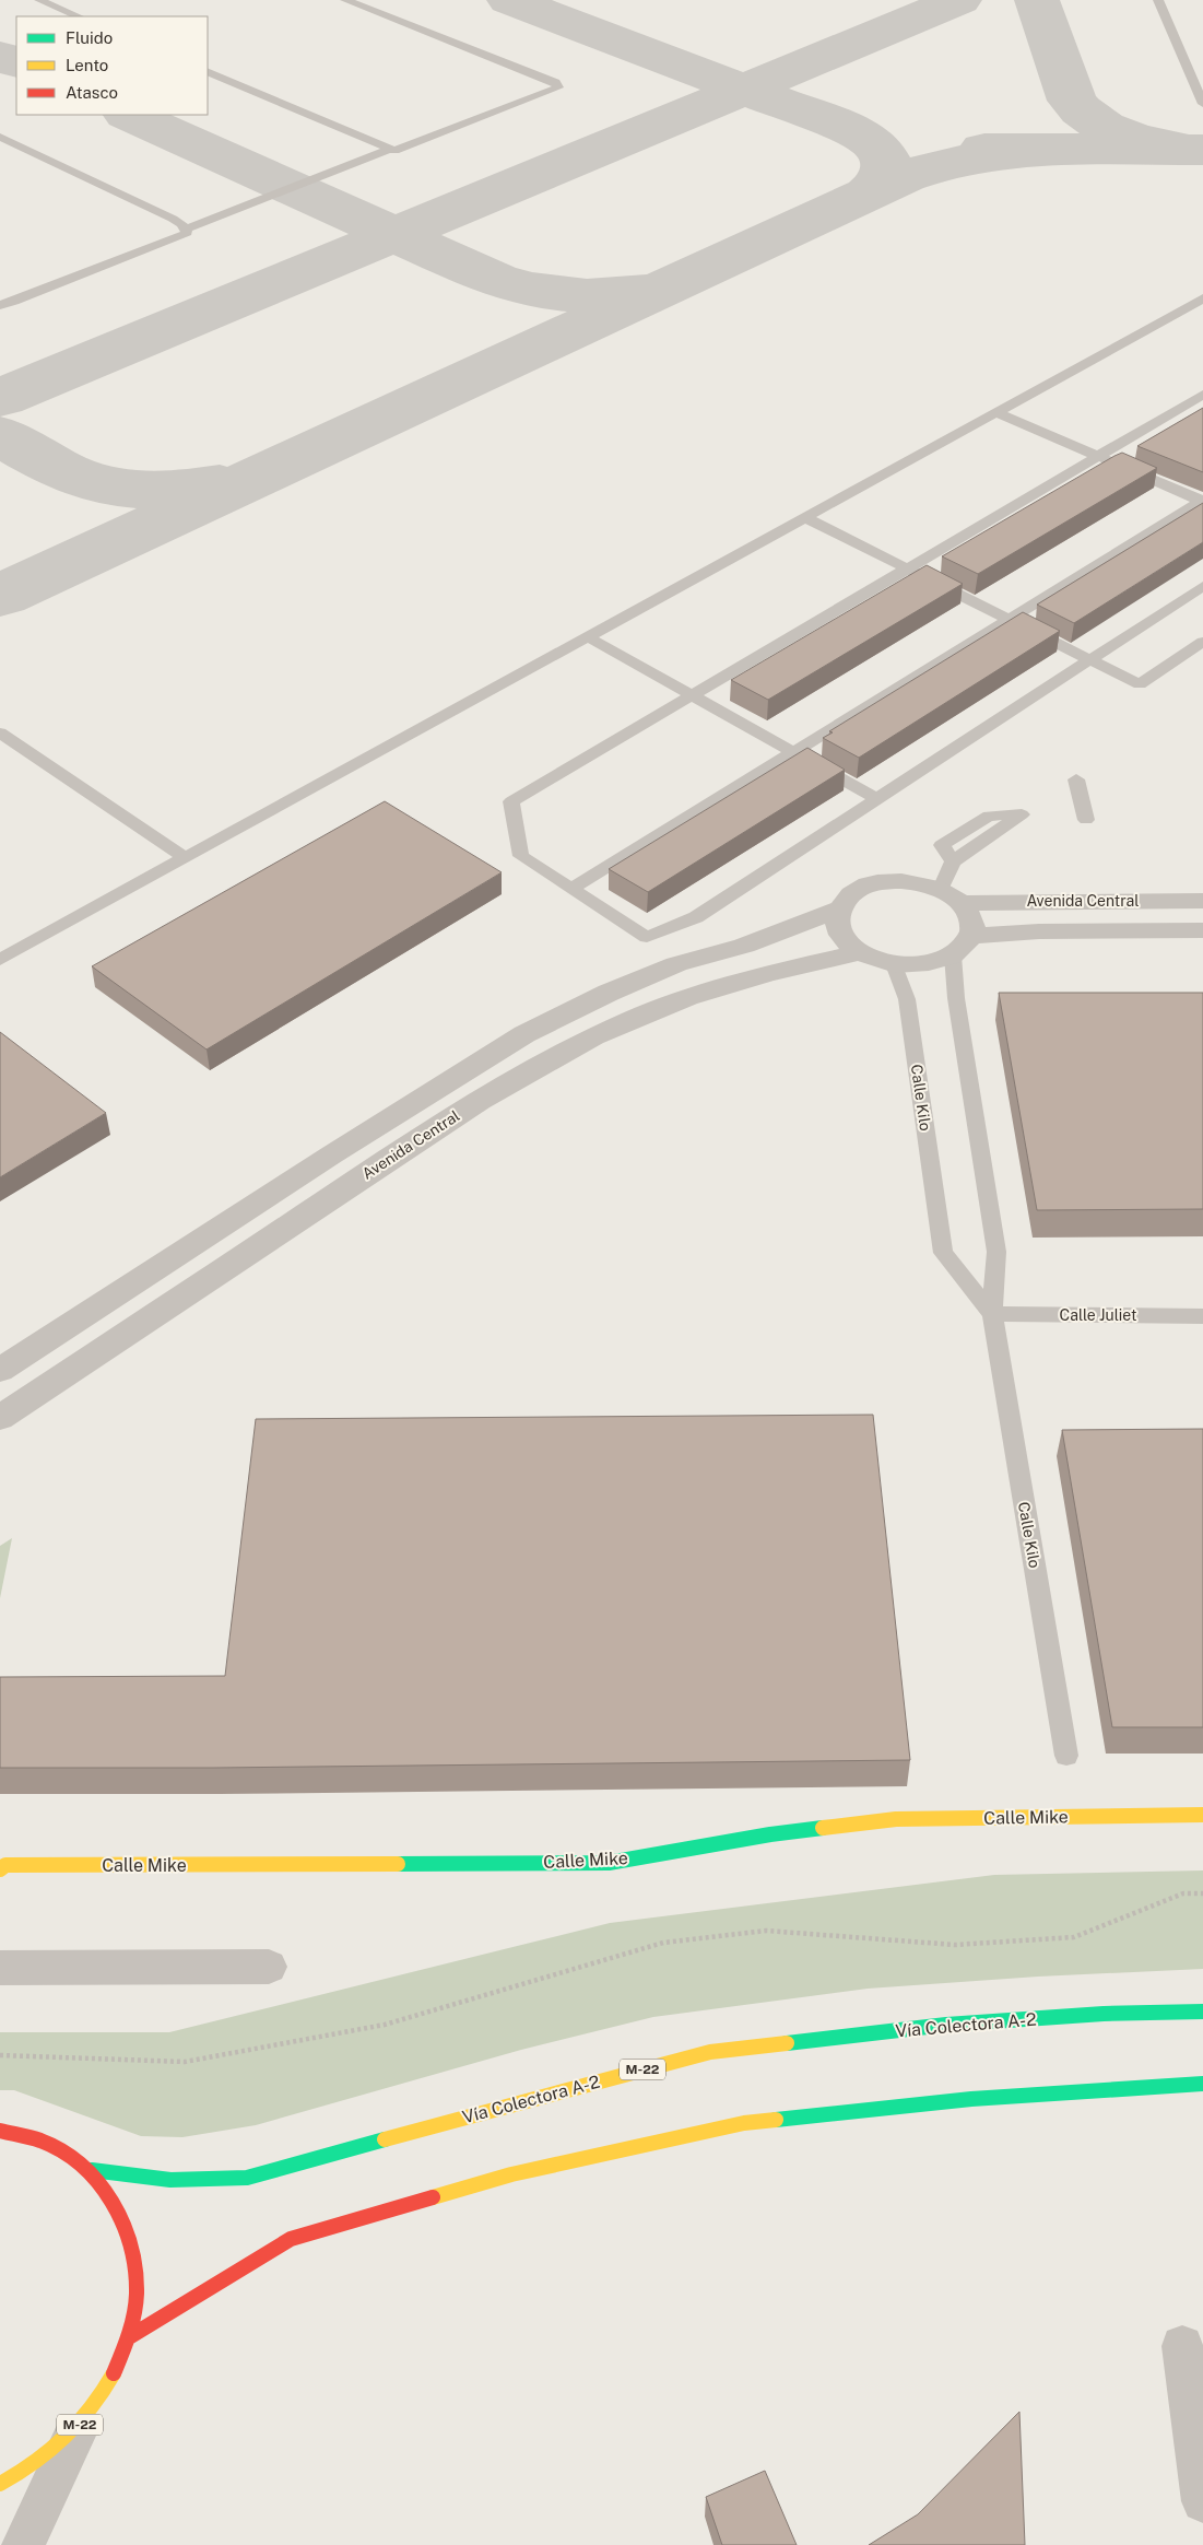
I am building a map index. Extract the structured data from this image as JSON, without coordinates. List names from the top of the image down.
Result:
{
  "streets": {
    "main road": ["Calle Mike", "Vía Colectora A-2", "M-22"],
    "street": ["Avenida Central"],
    "lane": ["Calle Kilo", "Calle Juliet"]
  },
  "crossings": [
    ["Avenida Central", "Calle Kilo"],
    ["Calle Kilo", "Calle Juliet"],
    ["Vía Colectora A-2", "M-22"]
  ],
  "legend": ["Fluido", "Lento", "Atasco"]
}
